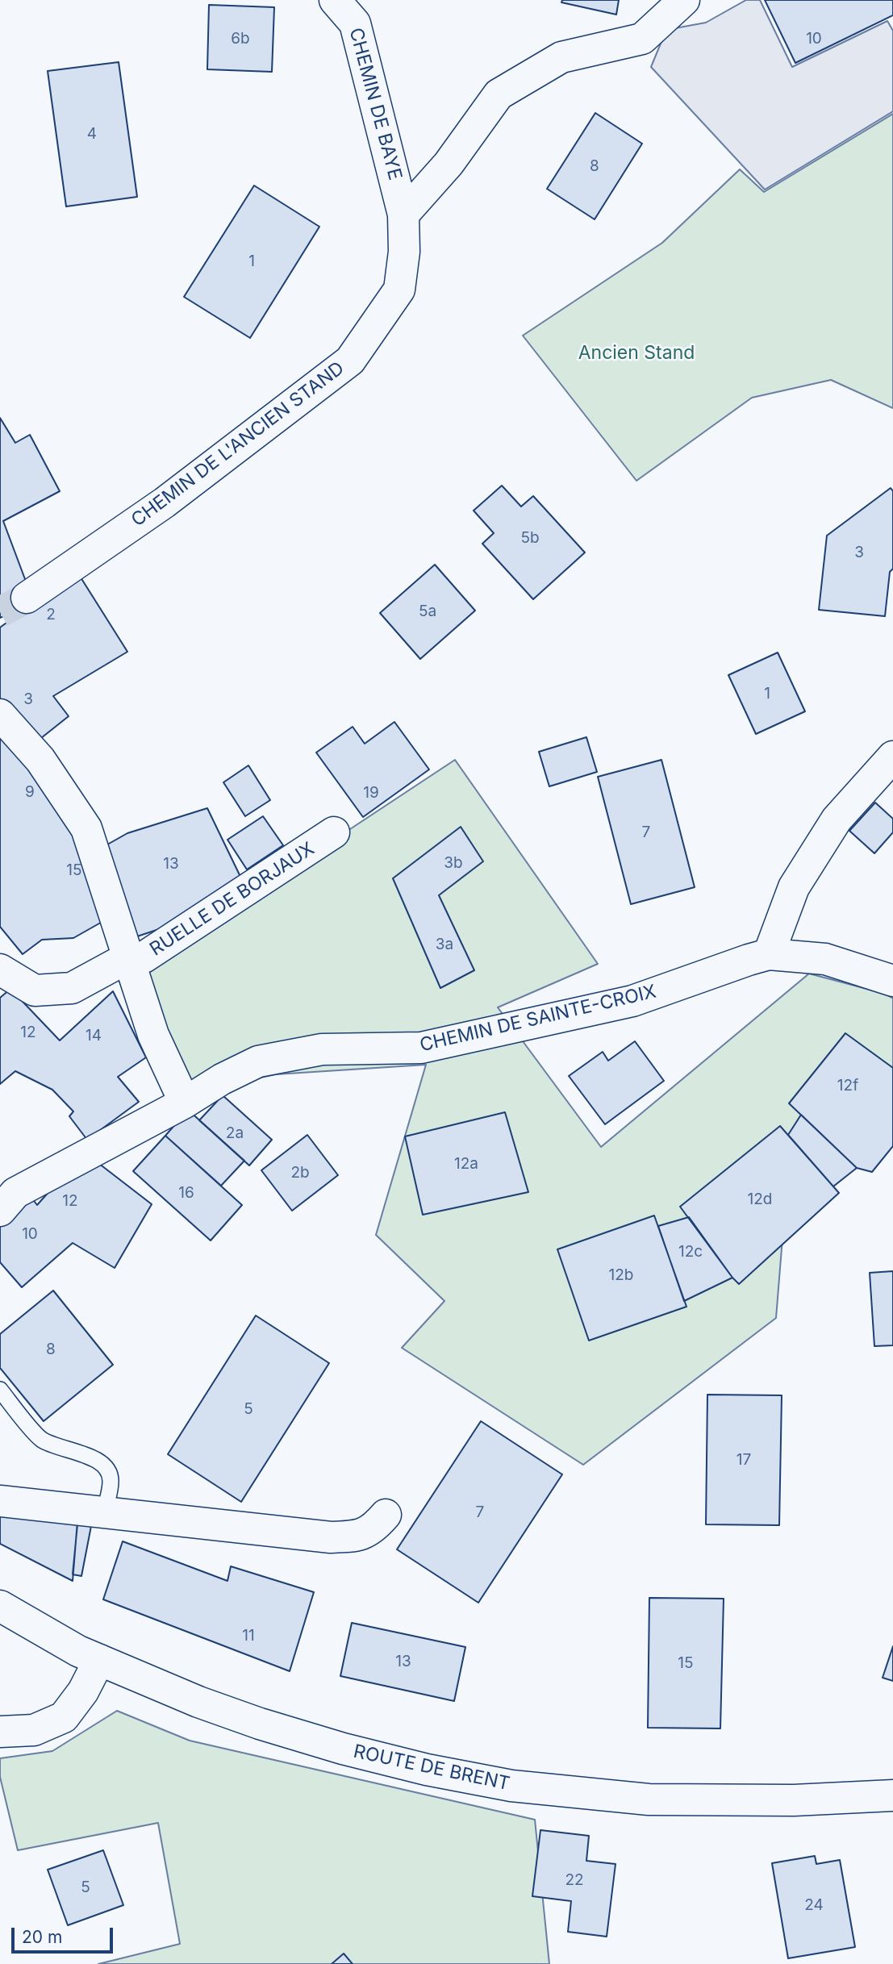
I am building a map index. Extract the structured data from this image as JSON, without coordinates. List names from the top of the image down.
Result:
{
  "streets": {
    "street": [
      "CHEMIN DE BAYE",
      "CHEMIN DE L'ANCIEN STAND",
      "RUELLE DE BORJAUX",
      "CHEMIN DE SAINTE-CROIX",
      "ROUTE DE BRENT"
    ]
  },
  "crossings": [
    ["CHEMIN DE BAYE", "CHEMIN DE L'ANCIEN STAND"],
    ["RUELLE DE BORJAUX", "CHEMIN DE SAINTE-CROIX"]
  ],
  "parks": ["Ancien Stand"],
  "house_numbers": [
    "6b",
    "10",
    "4",
    "8",
    "1",
    "5b",
    "3",
    "5a",
    "2",
    "1",
    "3",
    "9",
    "19",
    "7",
    "3b",
    "13",
    "15",
    "3a",
    "12",
    "14",
    "12f",
    "2a",
    "12a",
    "2b",
    "16",
    "12d",
    "12",
    "10",
    "12c",
    "12b",
    "8",
    "5",
    "17",
    "7",
    "11",
    "13",
    "15",
    "22",
    "5",
    "24"
  ],
  "scale_bar": "20 m"
}
